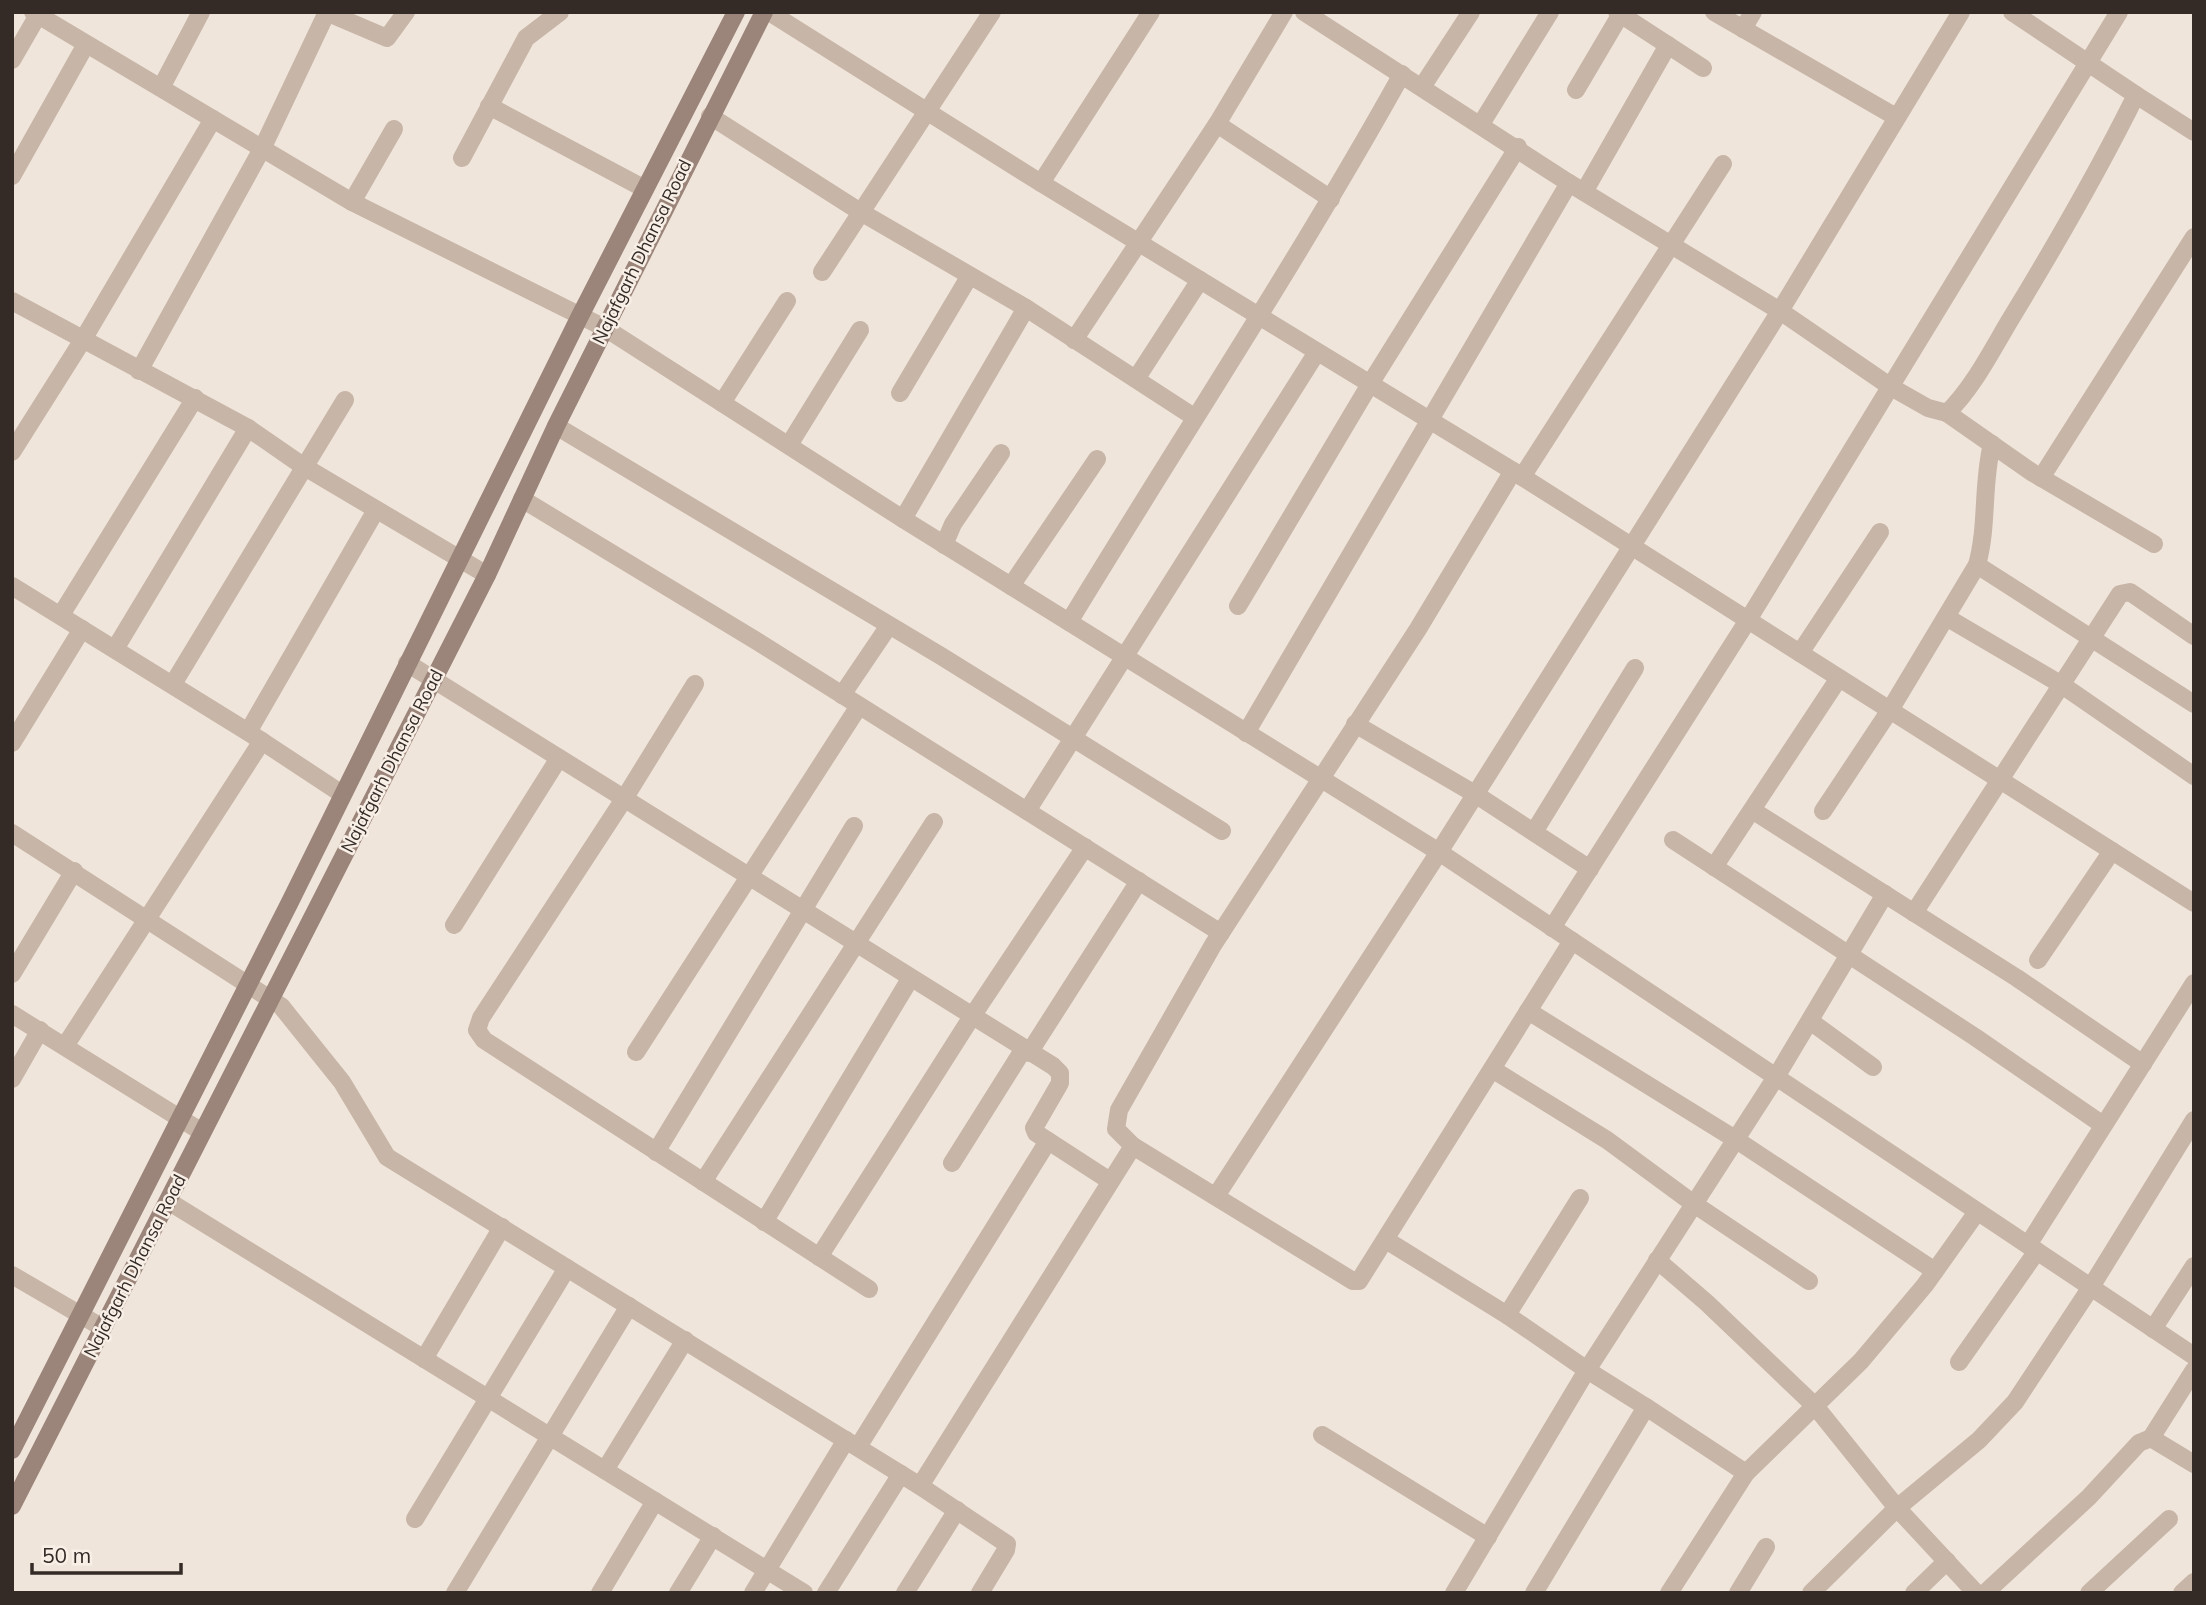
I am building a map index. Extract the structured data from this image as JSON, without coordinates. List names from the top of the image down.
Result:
{
  "streets": {
    "main road": ["Najafgarh Dhansa Road"]
  },
  "scale_bar": "50 m"
}
